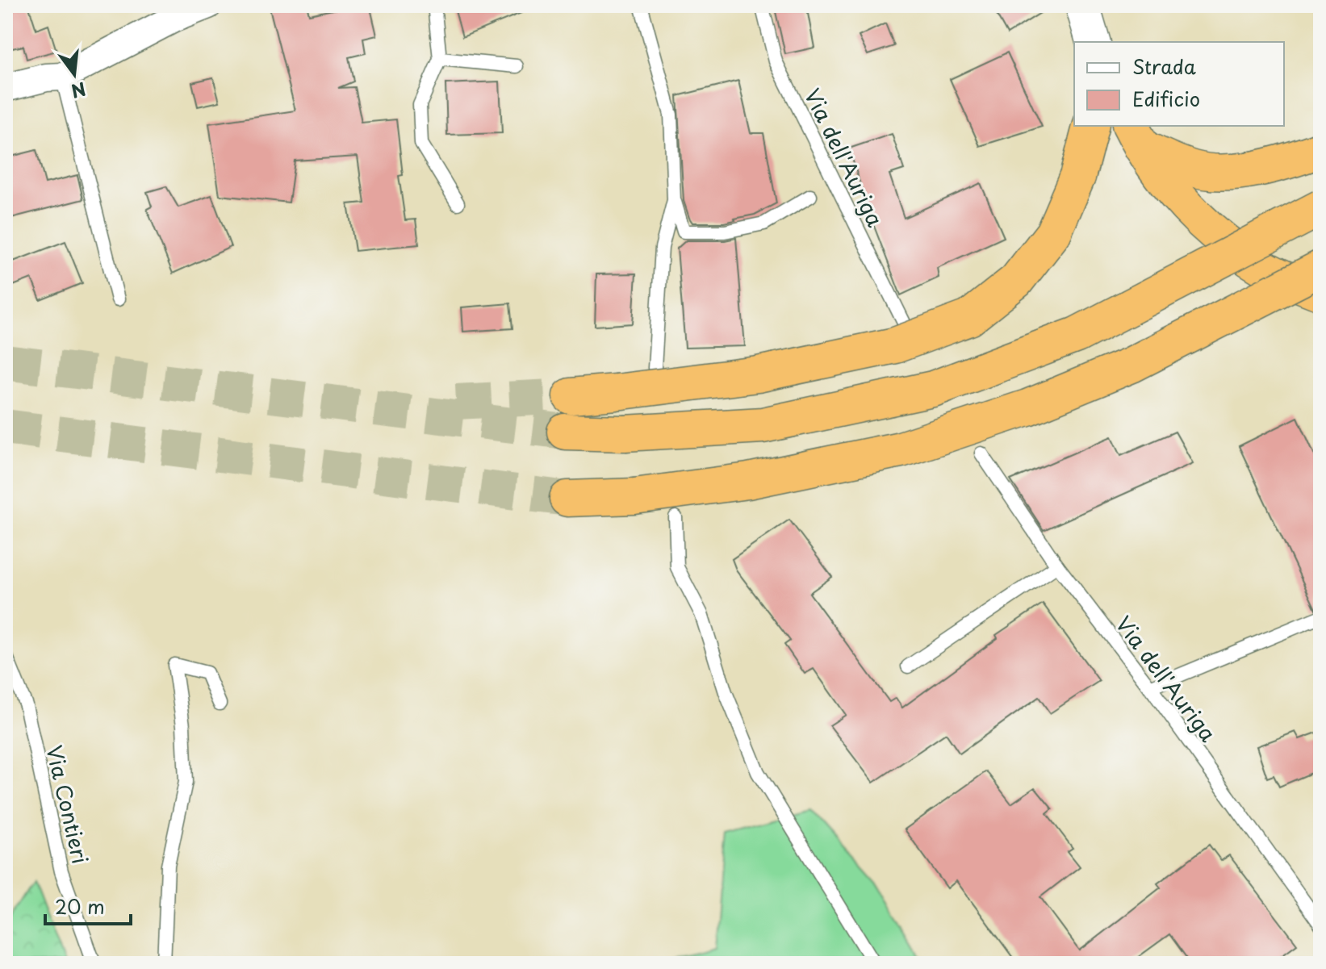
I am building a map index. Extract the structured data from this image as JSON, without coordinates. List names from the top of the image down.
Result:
{
  "streets": {
    "lane": ["Via dell'Auriga", "Via Contieri"]
  },
  "legend": ["Strada", "Edificio"],
  "scale_bar": "20 m",
  "north": "bottom"
}
